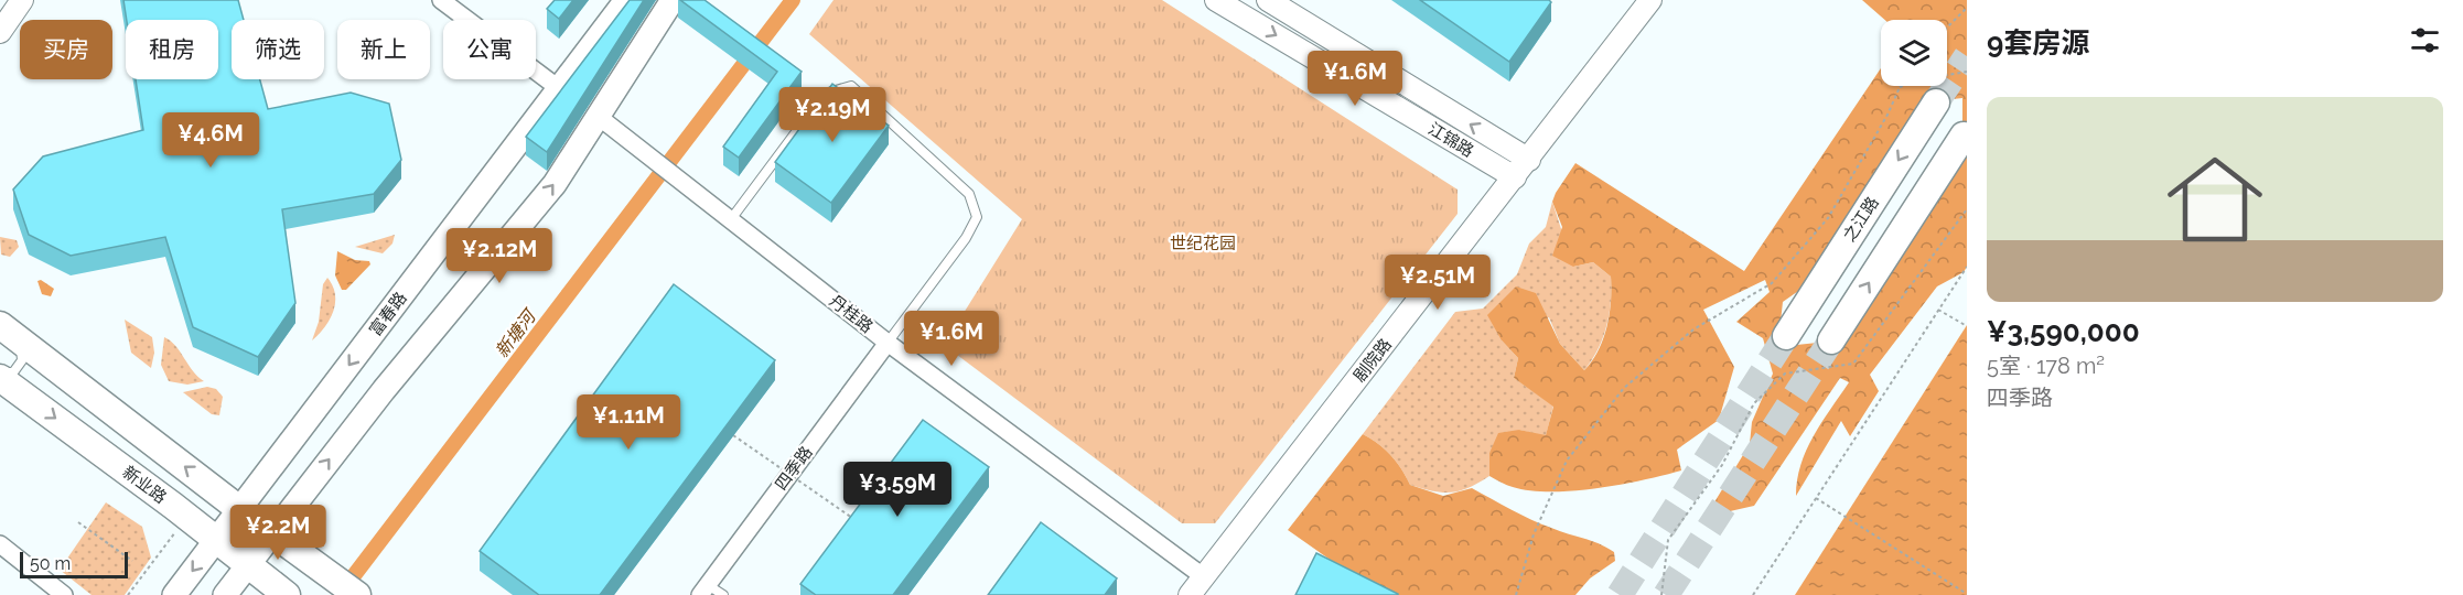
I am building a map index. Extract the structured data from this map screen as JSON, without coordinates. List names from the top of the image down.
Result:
{
  "streets": {
    "main road": ["之江路", "富春路", "新业路"],
    "street": [
      "江锦路",
      "丹桂路",
      "剧院路",
      "四季路"
    ]
  },
  "crossings": [
    ["江锦路", "剧院路"],
    ["富春路", "新业路"],
    ["丹桂路", "剧院路"],
    ["丹桂路", "四季路"]
  ],
  "water": ["新塘河"],
  "parks": ["世纪花园"],
  "scale_bar": "50 m",
  "page": {
    "heading": "9套房源",
    "chip": [
      "买房",
      "租房",
      "筛选",
      "新上",
      "公寓"
    ],
    "price": [
      "¥1.6M",
      "¥2.19M",
      "¥4.6M",
      "¥2.12M",
      "¥2.51M",
      "¥1.6M",
      "¥1.11M",
      "¥3.59M",
      "¥2.2M"
    ],
    "list": [
      {
        "name": "¥3,590,000",
        "note": "5室 · 178 m² · 四季路"
      }
    ],
    "scale": "50 m"
  }
}
